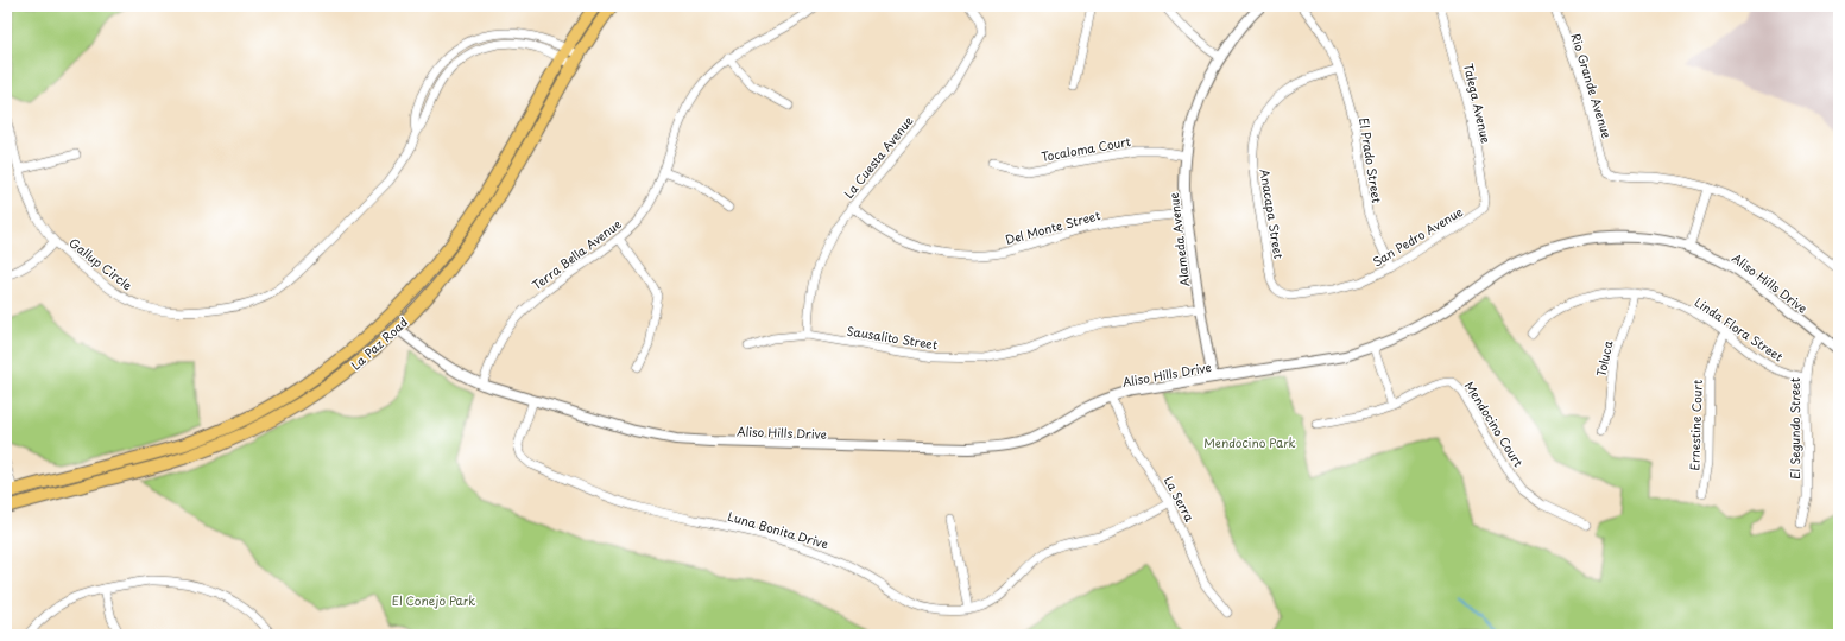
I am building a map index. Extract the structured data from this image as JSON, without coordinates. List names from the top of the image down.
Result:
{
  "streets": {
    "main road": ["La Paz Road"],
    "street": [
      "Rio Grande Avenue",
      "Talega Avenue",
      "Tocaloma Court",
      "La Cuesta Avenue",
      "El Prado Street",
      "Anacapa Street",
      "Del Monte Street",
      "San Pedro Avenue",
      "Alameda Avenue",
      "Terra Bella Avenue",
      "Gallup Circle",
      "Aliso Hills Drive",
      "Linda Flora Street",
      "Sausalito Street",
      "Toluca",
      "Mendocino Court",
      "Ernestine Court",
      "El Segundo Street",
      "La Serra",
      "Luna Bonita Drive"
    ]
  },
  "crossings": [
    ["Talega Avenue", "San Pedro Avenue"],
    ["Tocaloma Court", "Alameda Avenue"],
    ["La Cuesta Avenue", "Del Monte Street"],
    ["La Cuesta Avenue", "Sausalito Street"],
    ["El Prado Street", "Anacapa Street"],
    ["El Prado Street", "San Pedro Avenue"],
    ["Anacapa Street", "San Pedro Avenue"],
    ["Del Monte Street", "Alameda Avenue"],
    ["Alameda Avenue", "Aliso Hills Drive"],
    ["Alameda Avenue", "Sausalito Street"],
    ["Terra Bella Avenue", "Aliso Hills Drive"],
    ["Gallup Circle", "La Paz Road"],
    ["Aliso Hills Drive", "La Paz Road"],
    ["Aliso Hills Drive", "El Segundo Street"],
    ["Aliso Hills Drive", "La Serra"],
    ["Aliso Hills Drive", "Luna Bonita Drive"],
    ["Linda Flora Street", "Toluca"],
    ["Linda Flora Street", "Ernestine Court"],
    ["Linda Flora Street", "El Segundo Street"],
    ["La Serra", "Luna Bonita Drive"]
  ],
  "parks": ["Mendocino Park", "El Conejo Park"]
}
